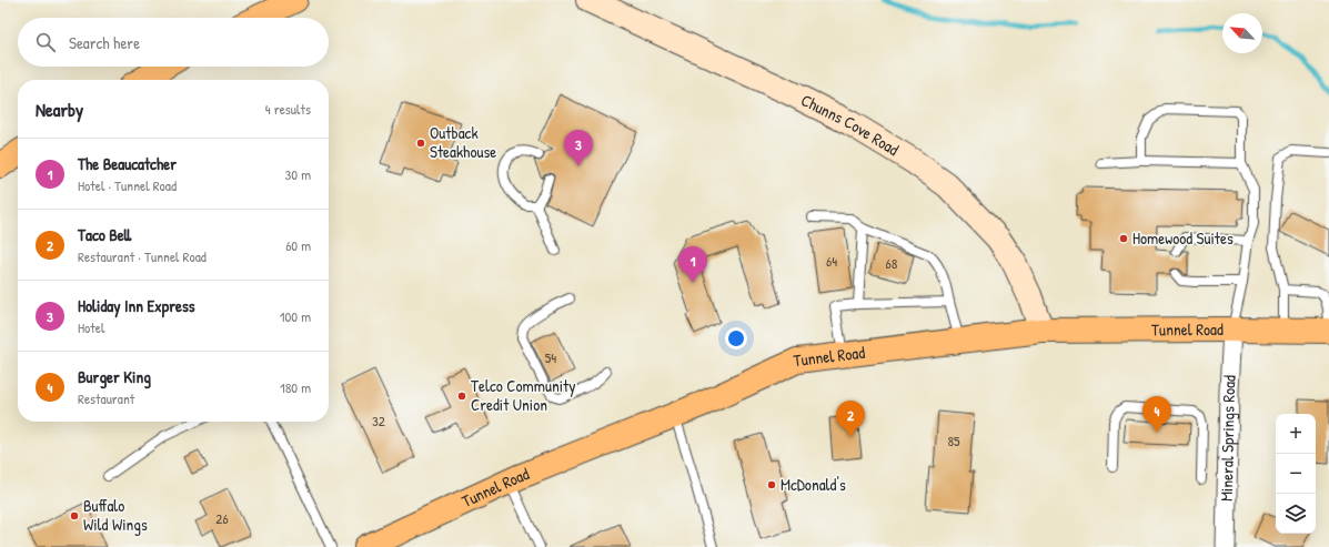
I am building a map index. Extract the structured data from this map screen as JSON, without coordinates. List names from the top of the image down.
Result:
{
  "streets": {
    "main road": ["Chunns Cove Road", "Tunnel Road"],
    "street": ["Mineral Springs Road"]
  },
  "crossings": [
    ["Chunns Cove Road", "Tunnel Road"],
    ["Tunnel Road", "Mineral Springs Road"]
  ],
  "places": [
    "Outback Steakhouse",
    "Homewood Suites",
    "Telco Community Credit Union",
    "McDonald's",
    "Buffalo Wild Wings"
  ],
  "house_numbers": [
    "64",
    "68",
    "54",
    "32",
    "85",
    "26"
  ],
  "north": "top left",
  "page": {
    "search": "Search here",
    "heading": ["Nearby", "4 results"],
    "pins": [
      "3",
      "1",
      "4",
      "2"
    ],
    "list": [
      {
        "mark": "1",
        "name": "The Beaucatcher",
        "note": "Hotel · Tunnel Road",
        "value": "30 m"
      },
      {
        "mark": "2",
        "name": "Taco Bell",
        "note": "Restaurant · Tunnel Road",
        "value": "60 m"
      },
      {
        "mark": "3",
        "name": "Holiday Inn Express",
        "note": "Hotel",
        "value": "100 m"
      },
      {
        "mark": "4",
        "name": "Burger King",
        "note": "Restaurant",
        "value": "180 m"
      }
    ],
    "map_buttons": ["+", "−"]
  }
}
